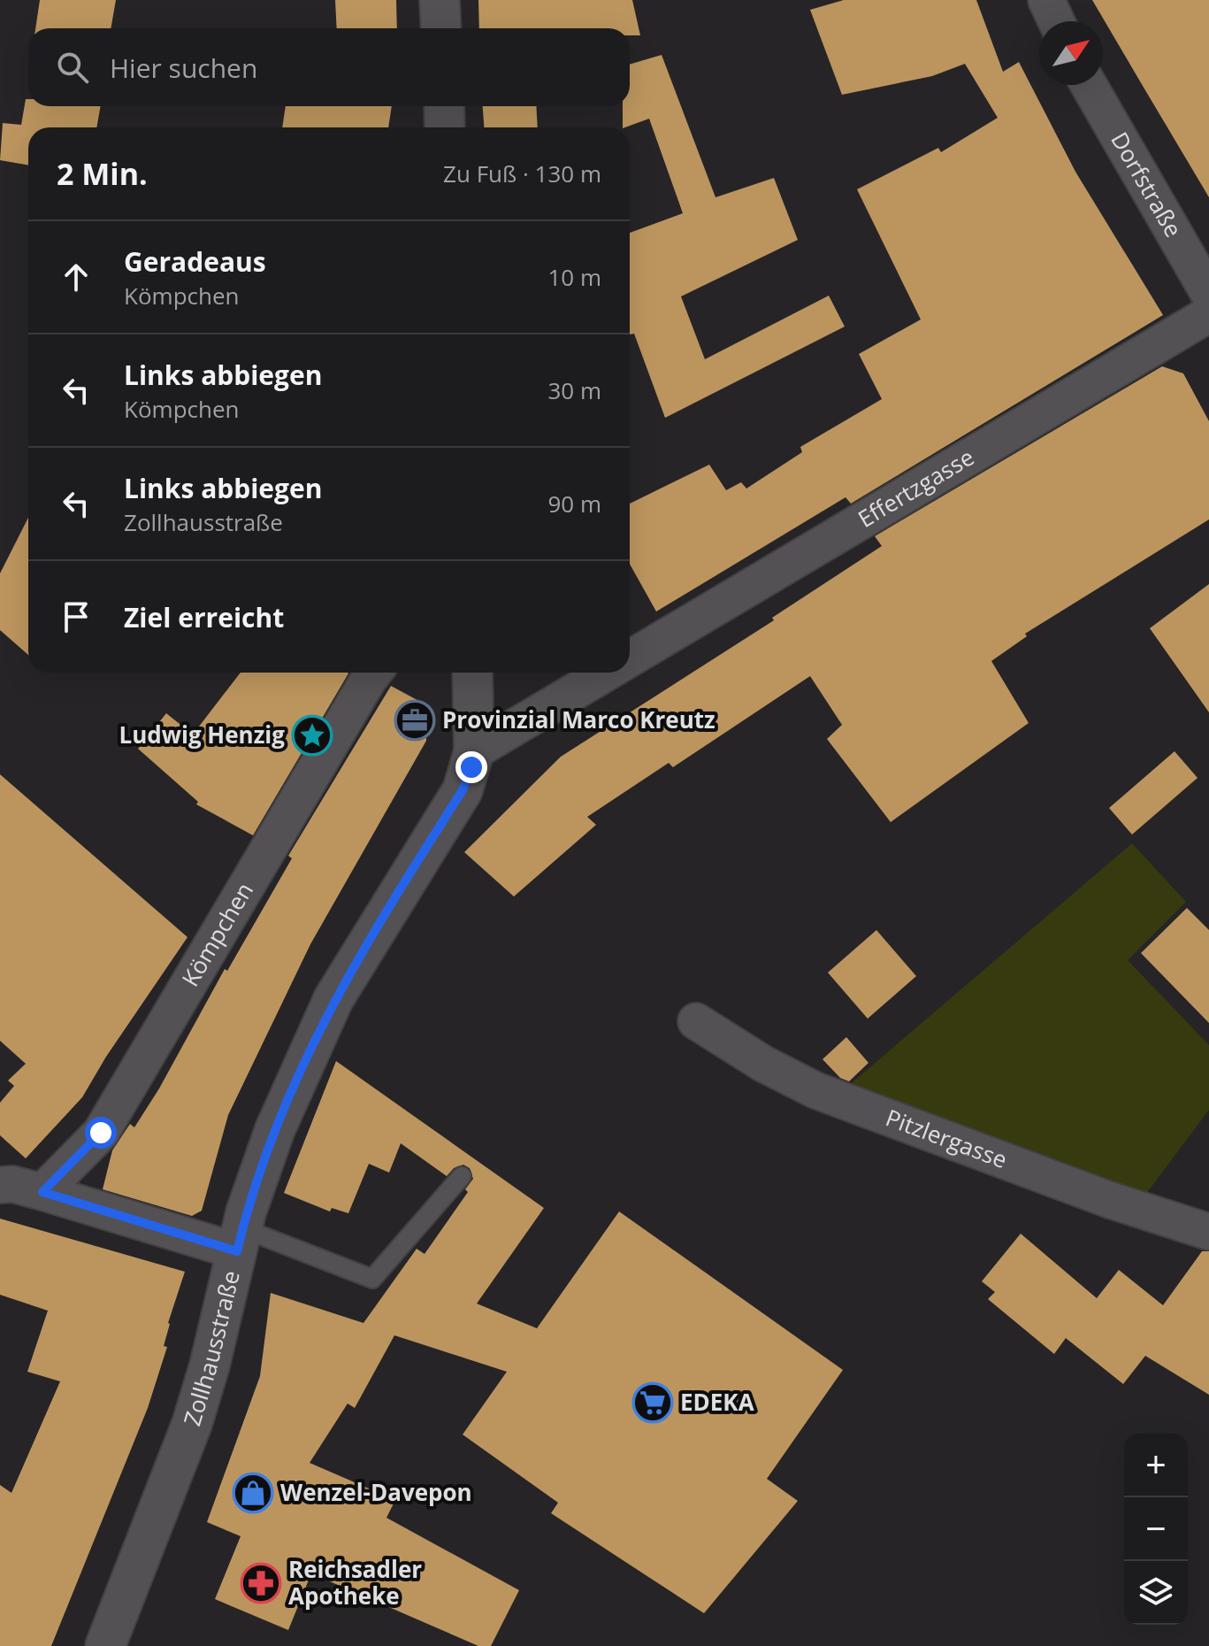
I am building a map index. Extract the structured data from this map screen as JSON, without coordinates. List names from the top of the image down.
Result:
{
  "streets": {
    "street": [
      "Dorfstraße",
      "Effertzgasse",
      "Kömpchen",
      "Pitzlergasse",
      "Zollhausstraße"
    ]
  },
  "places": {
    "office": ["Provinzial Marco Kreutz"],
    "place": ["Ludwig Henzig"],
    "supermarket": ["EDEKA"],
    "shop": ["Wenzel-Davepon"],
    "pharmacy": ["Reichsadler Apotheke"]
  },
  "north": "top right",
  "page": {
    "search": "Hier suchen",
    "heading": ["2 Min.", "Zu Fuß · 130 m"],
    "list": [
      ["Geradeaus", "Kömpchen", "10 m"],
      ["Links abbiegen", "Kömpchen", "30 m"],
      ["Links abbiegen", "Zollhausstraße", "90 m"],
      "Ziel erreicht"
    ],
    "map_buttons": ["+", "−"]
  }
}
